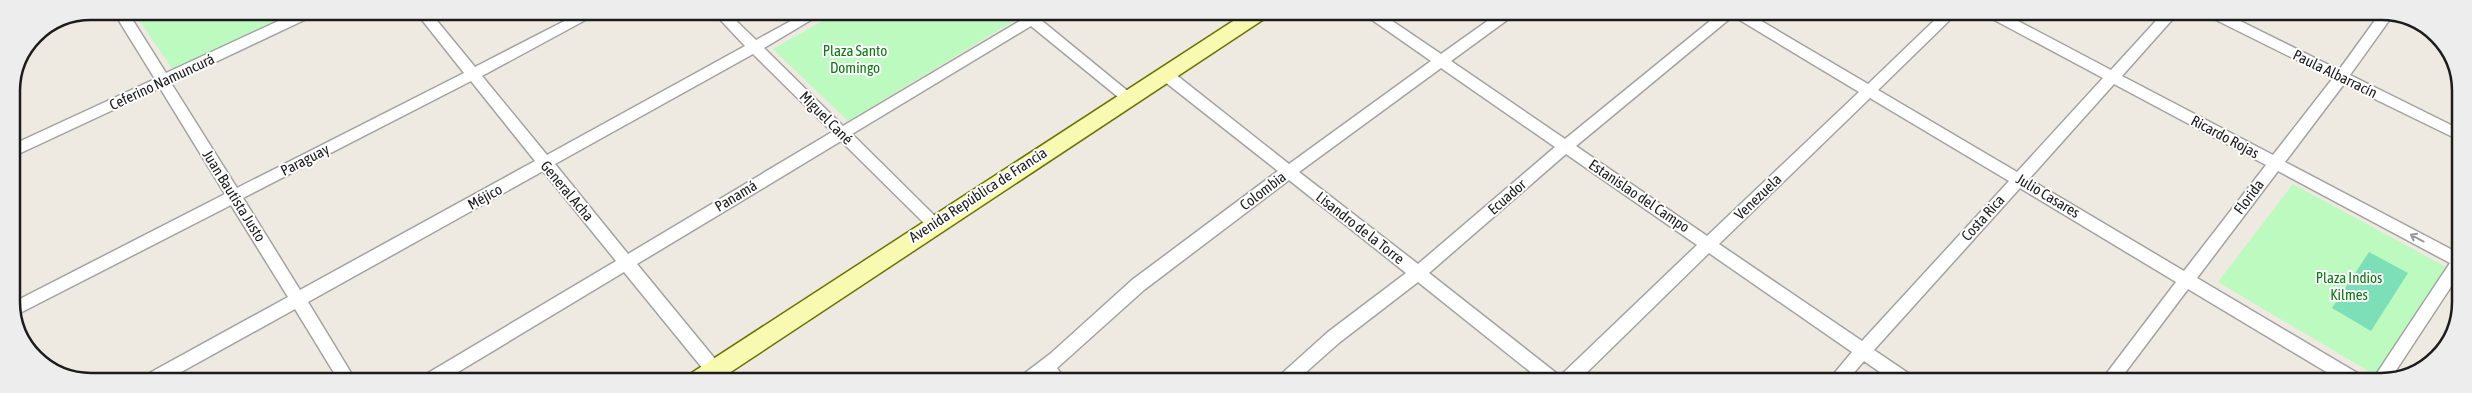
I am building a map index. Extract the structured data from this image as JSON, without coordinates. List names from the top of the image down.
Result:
{
  "streets": {
    "main road": ["Avenida República de Francia"],
    "street": [
      "Paula Albarracín",
      "Ceferino Namuncurá",
      "Miguel Cané",
      "Ricardo Rojas",
      "Paraguay",
      "General Acha",
      "Colombia",
      "Juan Bautista Justo",
      "Panamá",
      "Estanislao del Campo",
      "Julio Casares",
      "Méjico",
      "Ecuador",
      "Venezuela",
      "Florida",
      "Costa Rica",
      "Lisandro de la Torre"
    ]
  },
  "crossings": [
    ["Paula Albarracín", "Florida"],
    ["Ceferino Namuncurá", "Juan Bautista Justo"],
    ["Miguel Cané", "Avenida República de Francia"],
    ["Miguel Cané", "Panamá"],
    ["Miguel Cané", "Méjico"],
    ["Ricardo Rojas", "Florida"],
    ["Ricardo Rojas", "Costa Rica"],
    ["Paraguay", "General Acha"],
    ["Paraguay", "Juan Bautista Justo"],
    ["General Acha", "Panamá"],
    ["General Acha", "Méjico"],
    ["Colombia", "Estanislao del Campo"],
    ["Colombia", "Lisandro de la Torre"],
    ["Avenida República de Francia", "Lisandro de la Torre"],
    ["Juan Bautista Justo", "Méjico"],
    ["Estanislao del Campo", "Ecuador"],
    ["Estanislao del Campo", "Venezuela"],
    ["Estanislao del Campo", "Costa Rica"],
    ["Julio Casares", "Venezuela"],
    ["Julio Casares", "Florida"],
    ["Julio Casares", "Costa Rica"],
    ["Ecuador", "Lisandro de la Torre"]
  ],
  "one_way": ["Ricardo Rojas"],
  "parks": ["Plaza Santo Domingo", "Plaza Indios Kilmes"]
}
